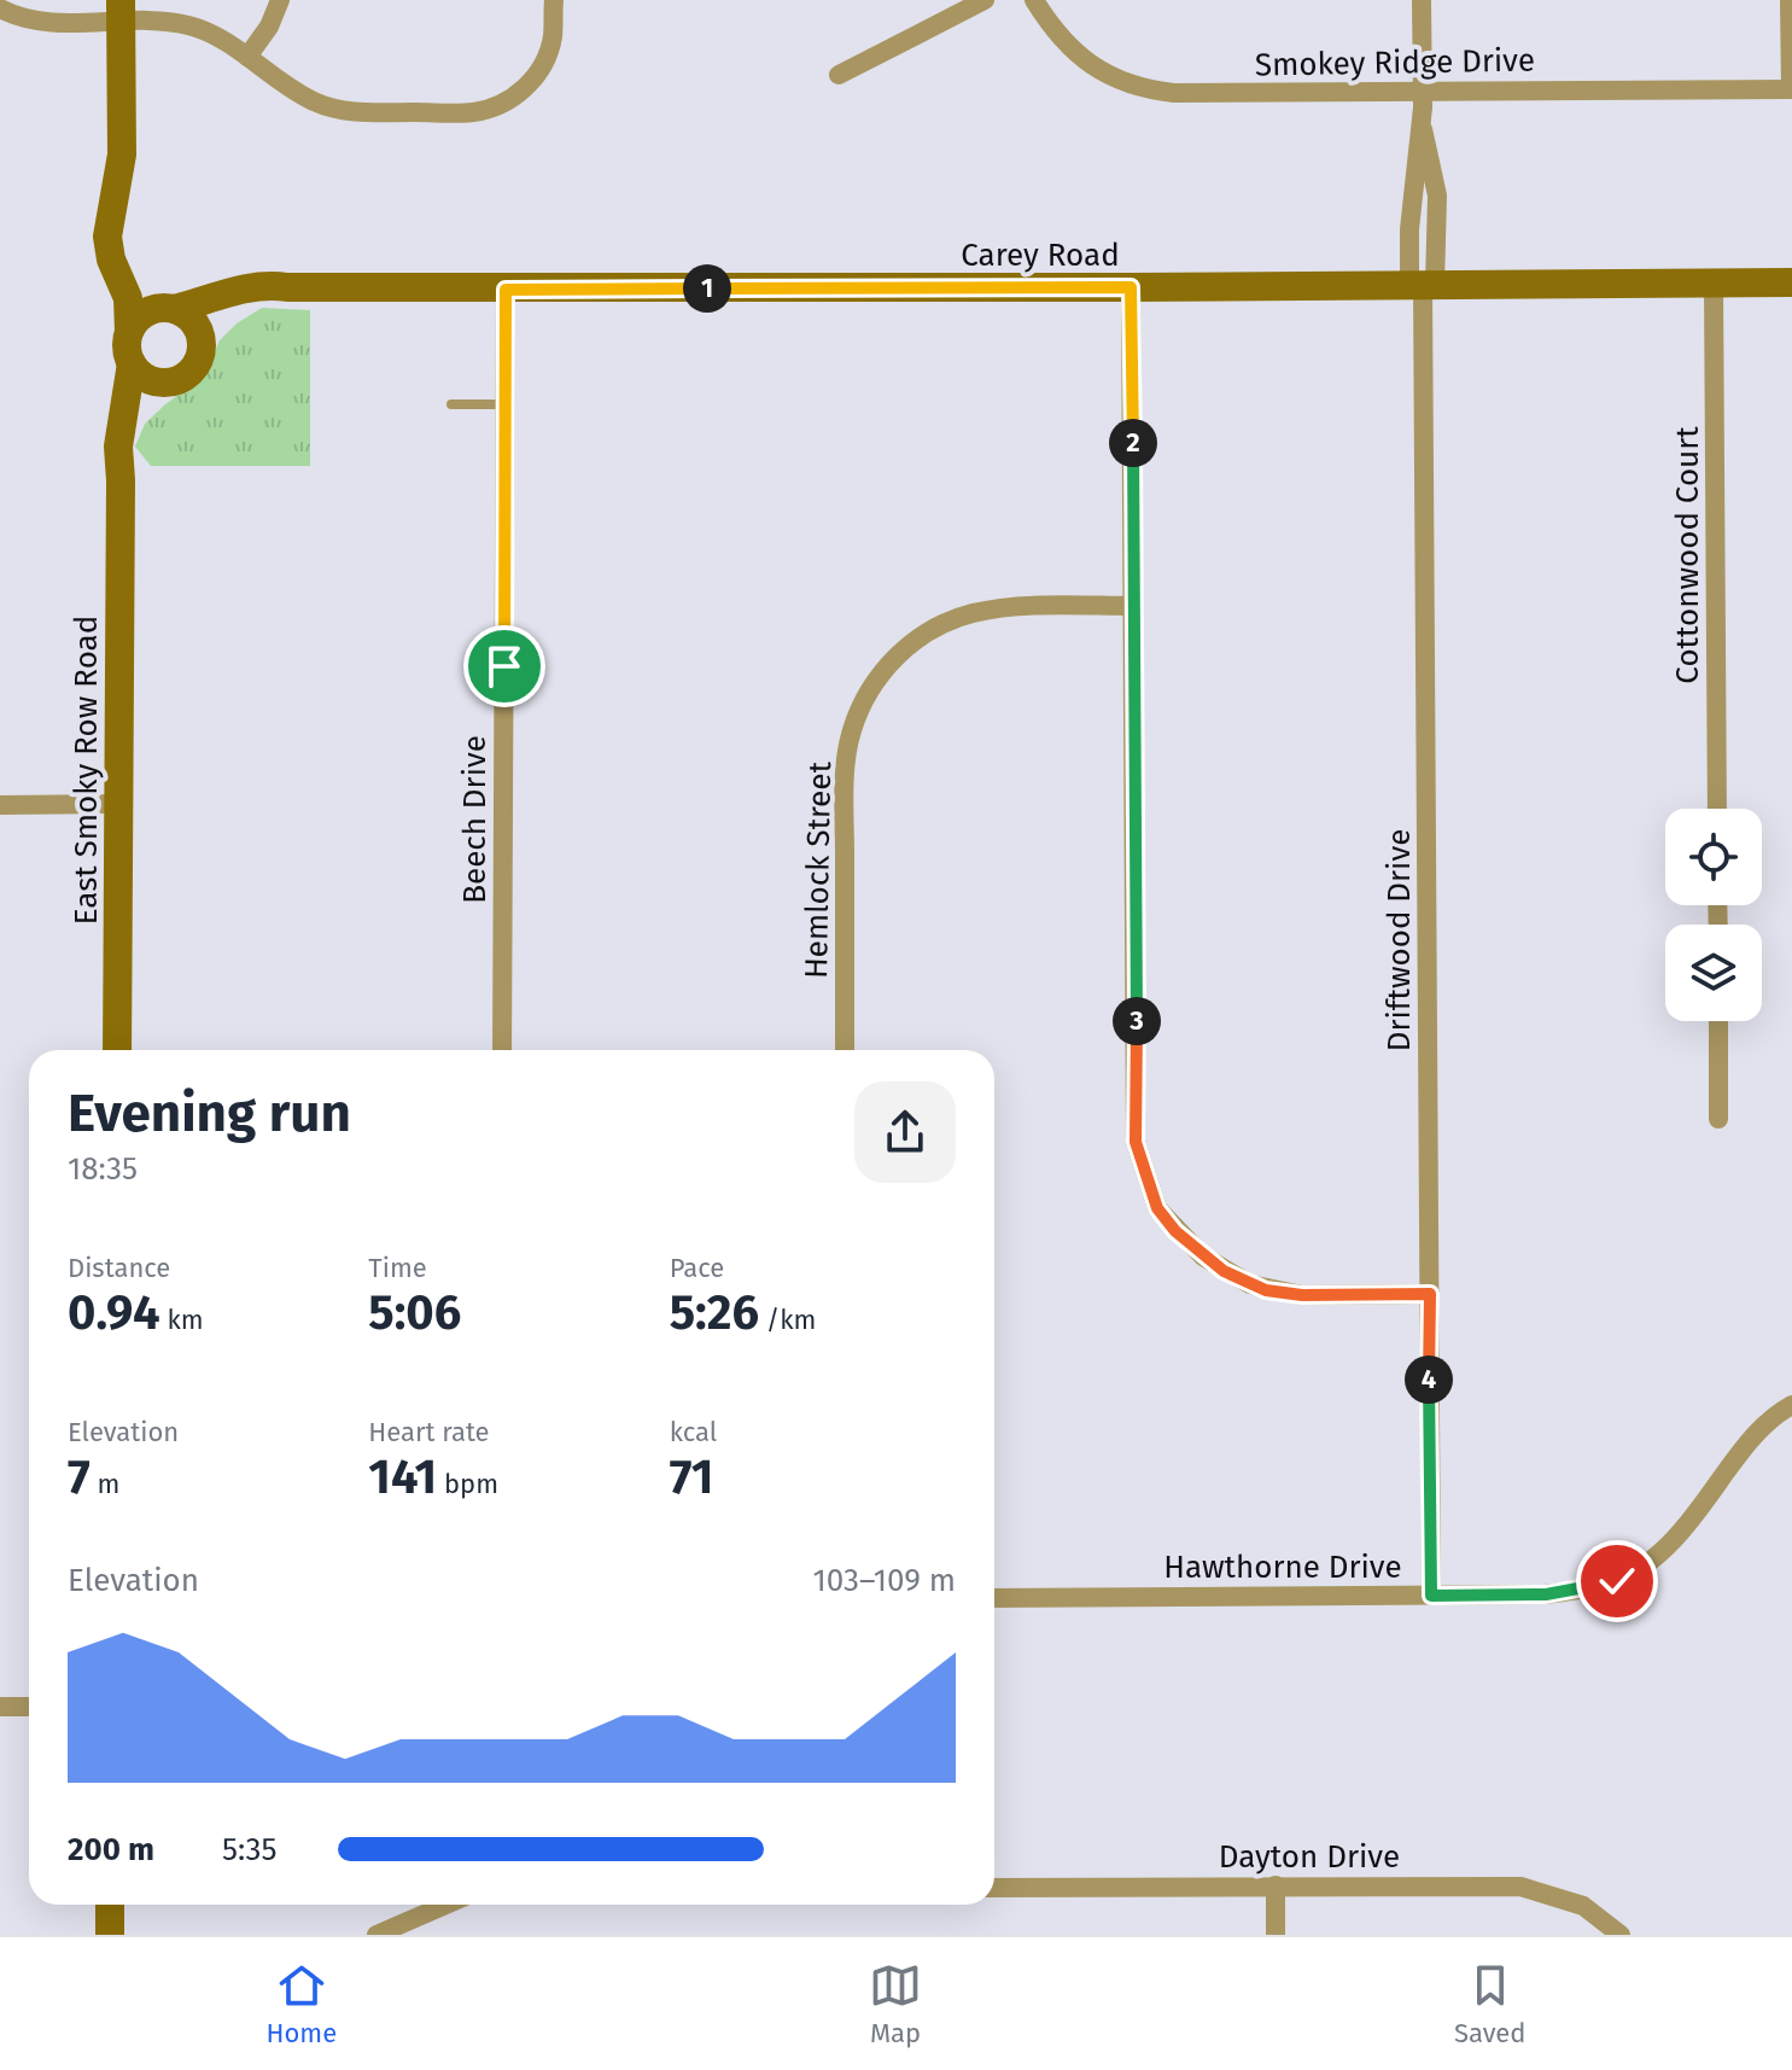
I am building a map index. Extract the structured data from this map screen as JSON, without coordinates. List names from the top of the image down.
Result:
{
  "streets": {
    "street": [
      "Smokey Ridge Drive",
      "Carey Road",
      "Cottonwood Court",
      "East Smoky Row Road",
      "Beech Drive",
      "Hemlock Street",
      "Driftwood Drive",
      "Hawthorne Drive",
      "Dayton Drive"
    ]
  },
  "crossings": [
    ["Smokey Ridge Drive", "Driftwood Drive"],
    ["Carey Road", "Cottonwood Court"],
    ["Carey Road", "East Smoky Row Road"],
    ["Carey Road", "Beech Drive"],
    ["Carey Road", "Driftwood Drive"],
    ["Driftwood Drive", "Hawthorne Drive"]
  ],
  "page": {
    "pins": [
      "1",
      "2",
      "3",
      "4"
    ],
    "heading": ["Evening run", "18:35"],
    "stats": [
      ["Distance", "0.94 km"],
      ["Time", "5:06"],
      ["Pace", "5:26 /km"],
      ["Elevation", "7 m"],
      ["Heart rate", "141 bpm"],
      ["kcal", "71"]
    ],
    "chart": ["Elevation", "103–109 m"],
    "list": [
      {
        "name": "200 m",
        "note": "5:35"
      }
    ],
    "tabs": ["Home", "Map", "Saved"]
  }
}
